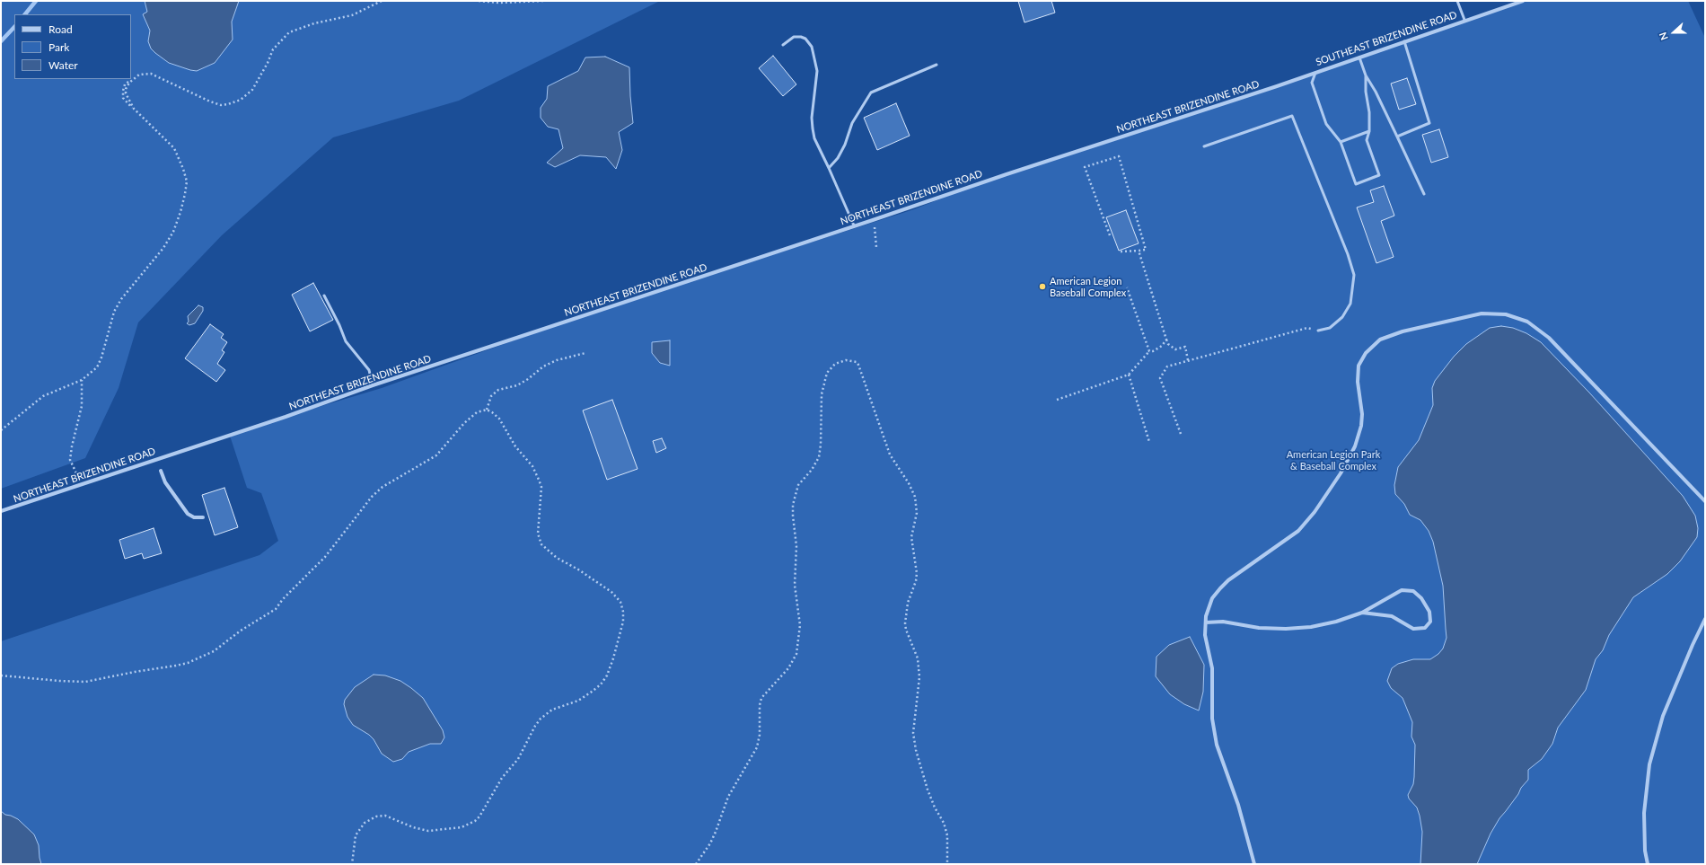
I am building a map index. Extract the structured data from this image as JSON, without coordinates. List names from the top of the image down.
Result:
{
  "streets": {
    "street": ["SOUTHEAST BRIZENDINE ROAD", "NORTHEAST BRIZENDINE ROAD"]
  },
  "crossings": [
    ["SOUTHEAST BRIZENDINE ROAD", "NORTHEAST BRIZENDINE ROAD"]
  ],
  "parks": ["American Legion Park & Baseball Complex"],
  "places": ["American Legion Baseball Complex"],
  "legend": ["Road", "Park", "Water"],
  "north": "left"
}
